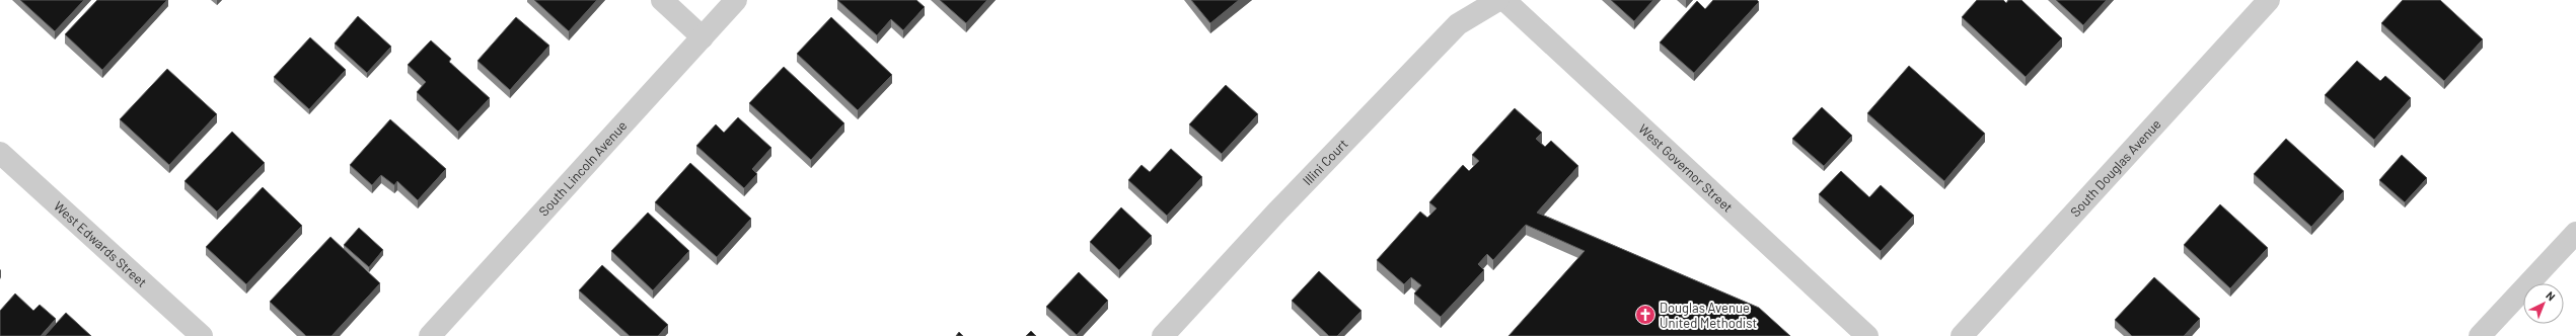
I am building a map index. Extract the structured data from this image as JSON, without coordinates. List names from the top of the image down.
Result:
{
  "streets": {
    "street": [
      "Illini Court",
      "South Lincoln Avenue",
      "West Governor Street",
      "South Douglas Avenue",
      "West Edwards Street"
    ]
  },
  "places": {
    "church": ["Douglas Avenue United Methodist"]
  },
  "north": "top right"
}
